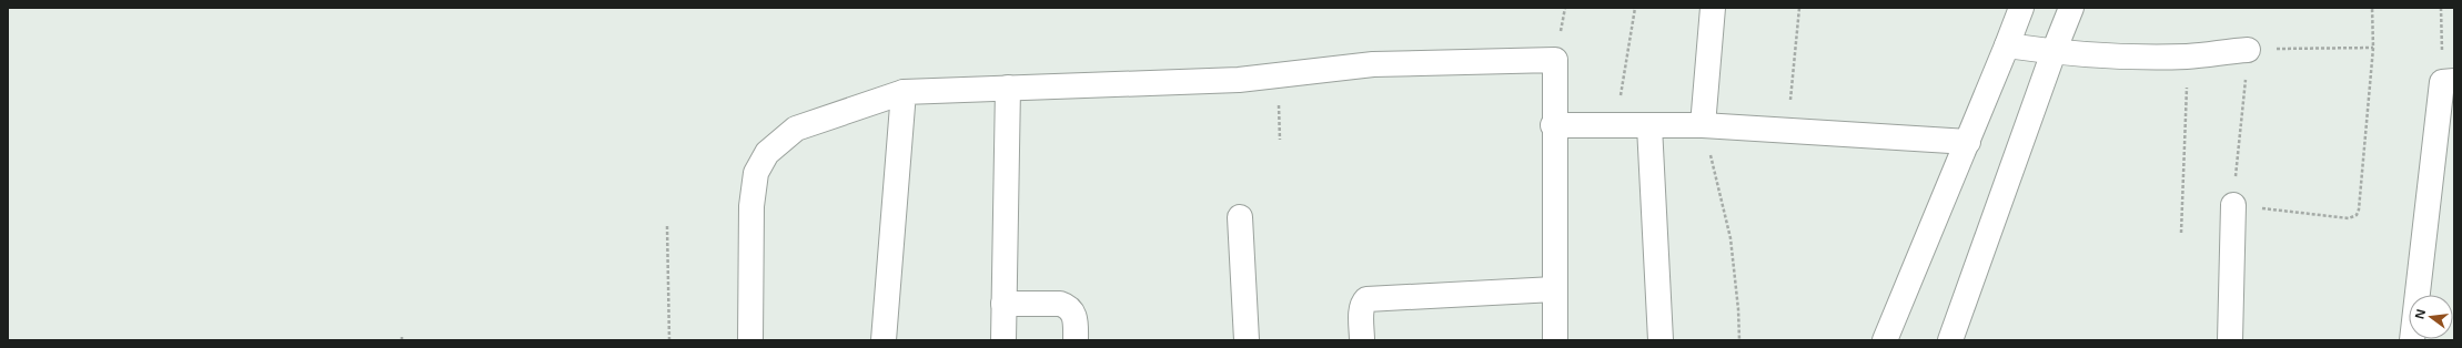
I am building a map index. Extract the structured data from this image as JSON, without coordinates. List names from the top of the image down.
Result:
{
  "north": "left"
}
